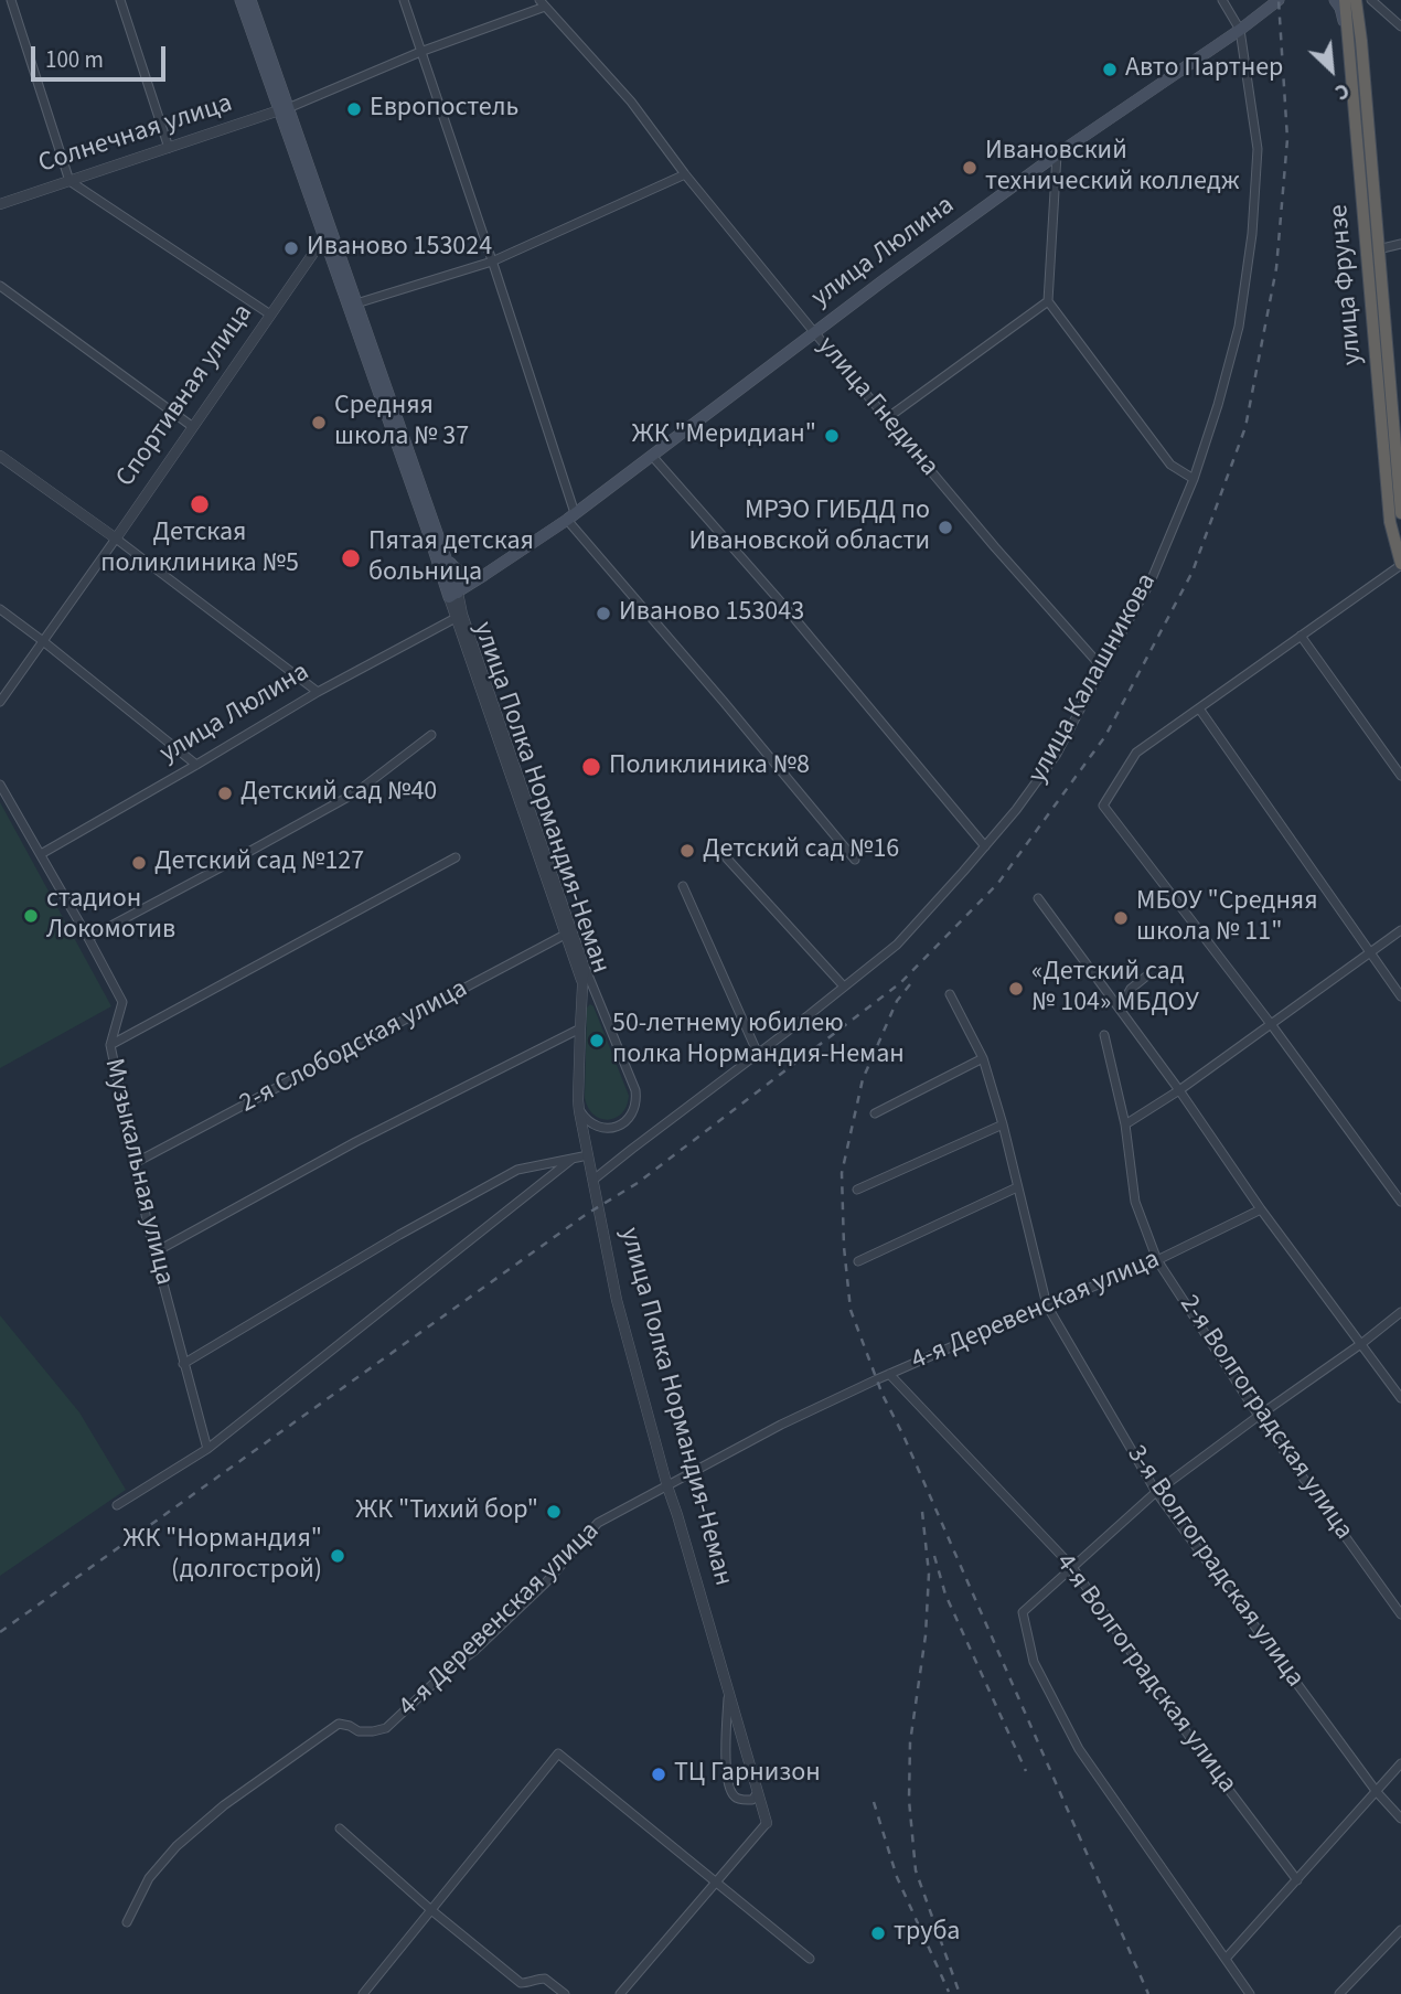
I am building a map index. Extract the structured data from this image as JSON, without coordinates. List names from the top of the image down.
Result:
{
  "streets": {
    "highway": ["улица Фрунзе"],
    "main road": ["улица Люлина", "улица Полка Нормандия-Неман"],
    "street": [
      "Солнечная улица",
      "Спортивная улица",
      "улица Гнедина",
      "улица Калашникова",
      "2-я Слободская улица",
      "Музыкальная улица",
      "4-я Деревенская улица",
      "2-я Волгоградская улица",
      "3-я Волгоградская улица",
      "4-я Волгоградская улица"
    ]
  },
  "crossings": [
    ["Солнечная улица", "улица Гнедина"],
    ["Солнечная улица", "улица Полка Нормандия-Неман"],
    ["улица Люлина", "улица Гнедина"],
    ["улица Люлина", "улица Калашникова"],
    ["улица Люлина", "улица Полка Нормандия-Неман"],
    ["улица Люлина", "Музыкальная улица"],
    ["Спортивная улица", "улица Полка Нормандия-Неман"],
    ["улица Гнедина", "улица Калашникова"],
    ["улица Калашникова", "улица Полка Нормандия-Неман"],
    ["улица Полка Нормандия-Неман", "2-я Слободская улица"],
    ["улица Полка Нормандия-Неман", "4-я Деревенская улица"],
    ["2-я Слободская улица", "Музыкальная улица"],
    ["4-я Деревенская улица", "2-я Волгоградская улица"],
    ["4-я Деревенская улица", "3-я Волгоградская улица"],
    ["4-я Деревенская улица", "4-я Волгоградская улица"]
  ],
  "places": [
    "Авто Партнер",
    "Европостель",
    "Ивановский технический колледж",
    "Иваново 153024",
    "Средняя школа № 37",
    "ЖК \"Меридиан\"",
    "Детская поликлиника №5",
    "МРЭО ГИБДД по Ивановской области",
    "Пятая детская больница",
    "Иваново 153043",
    "Поликлиника №8",
    "Детский сад №40",
    "Детский сад №16",
    "Детский сад №127",
    "стадион Локомотив",
    "МБОУ \"Средняя школа № 11\"",
    "«Детский сад № 104» МБДОУ",
    "50-летнему юбилею полка Нормандия-Неман",
    "ЖК \"Тихий бор\"",
    "ЖК \"Нормандия\" (долгострой)",
    "ТЦ Гарнизон",
    "труба"
  ],
  "scale_bar": "100 m",
  "north": "bottom right"
}
